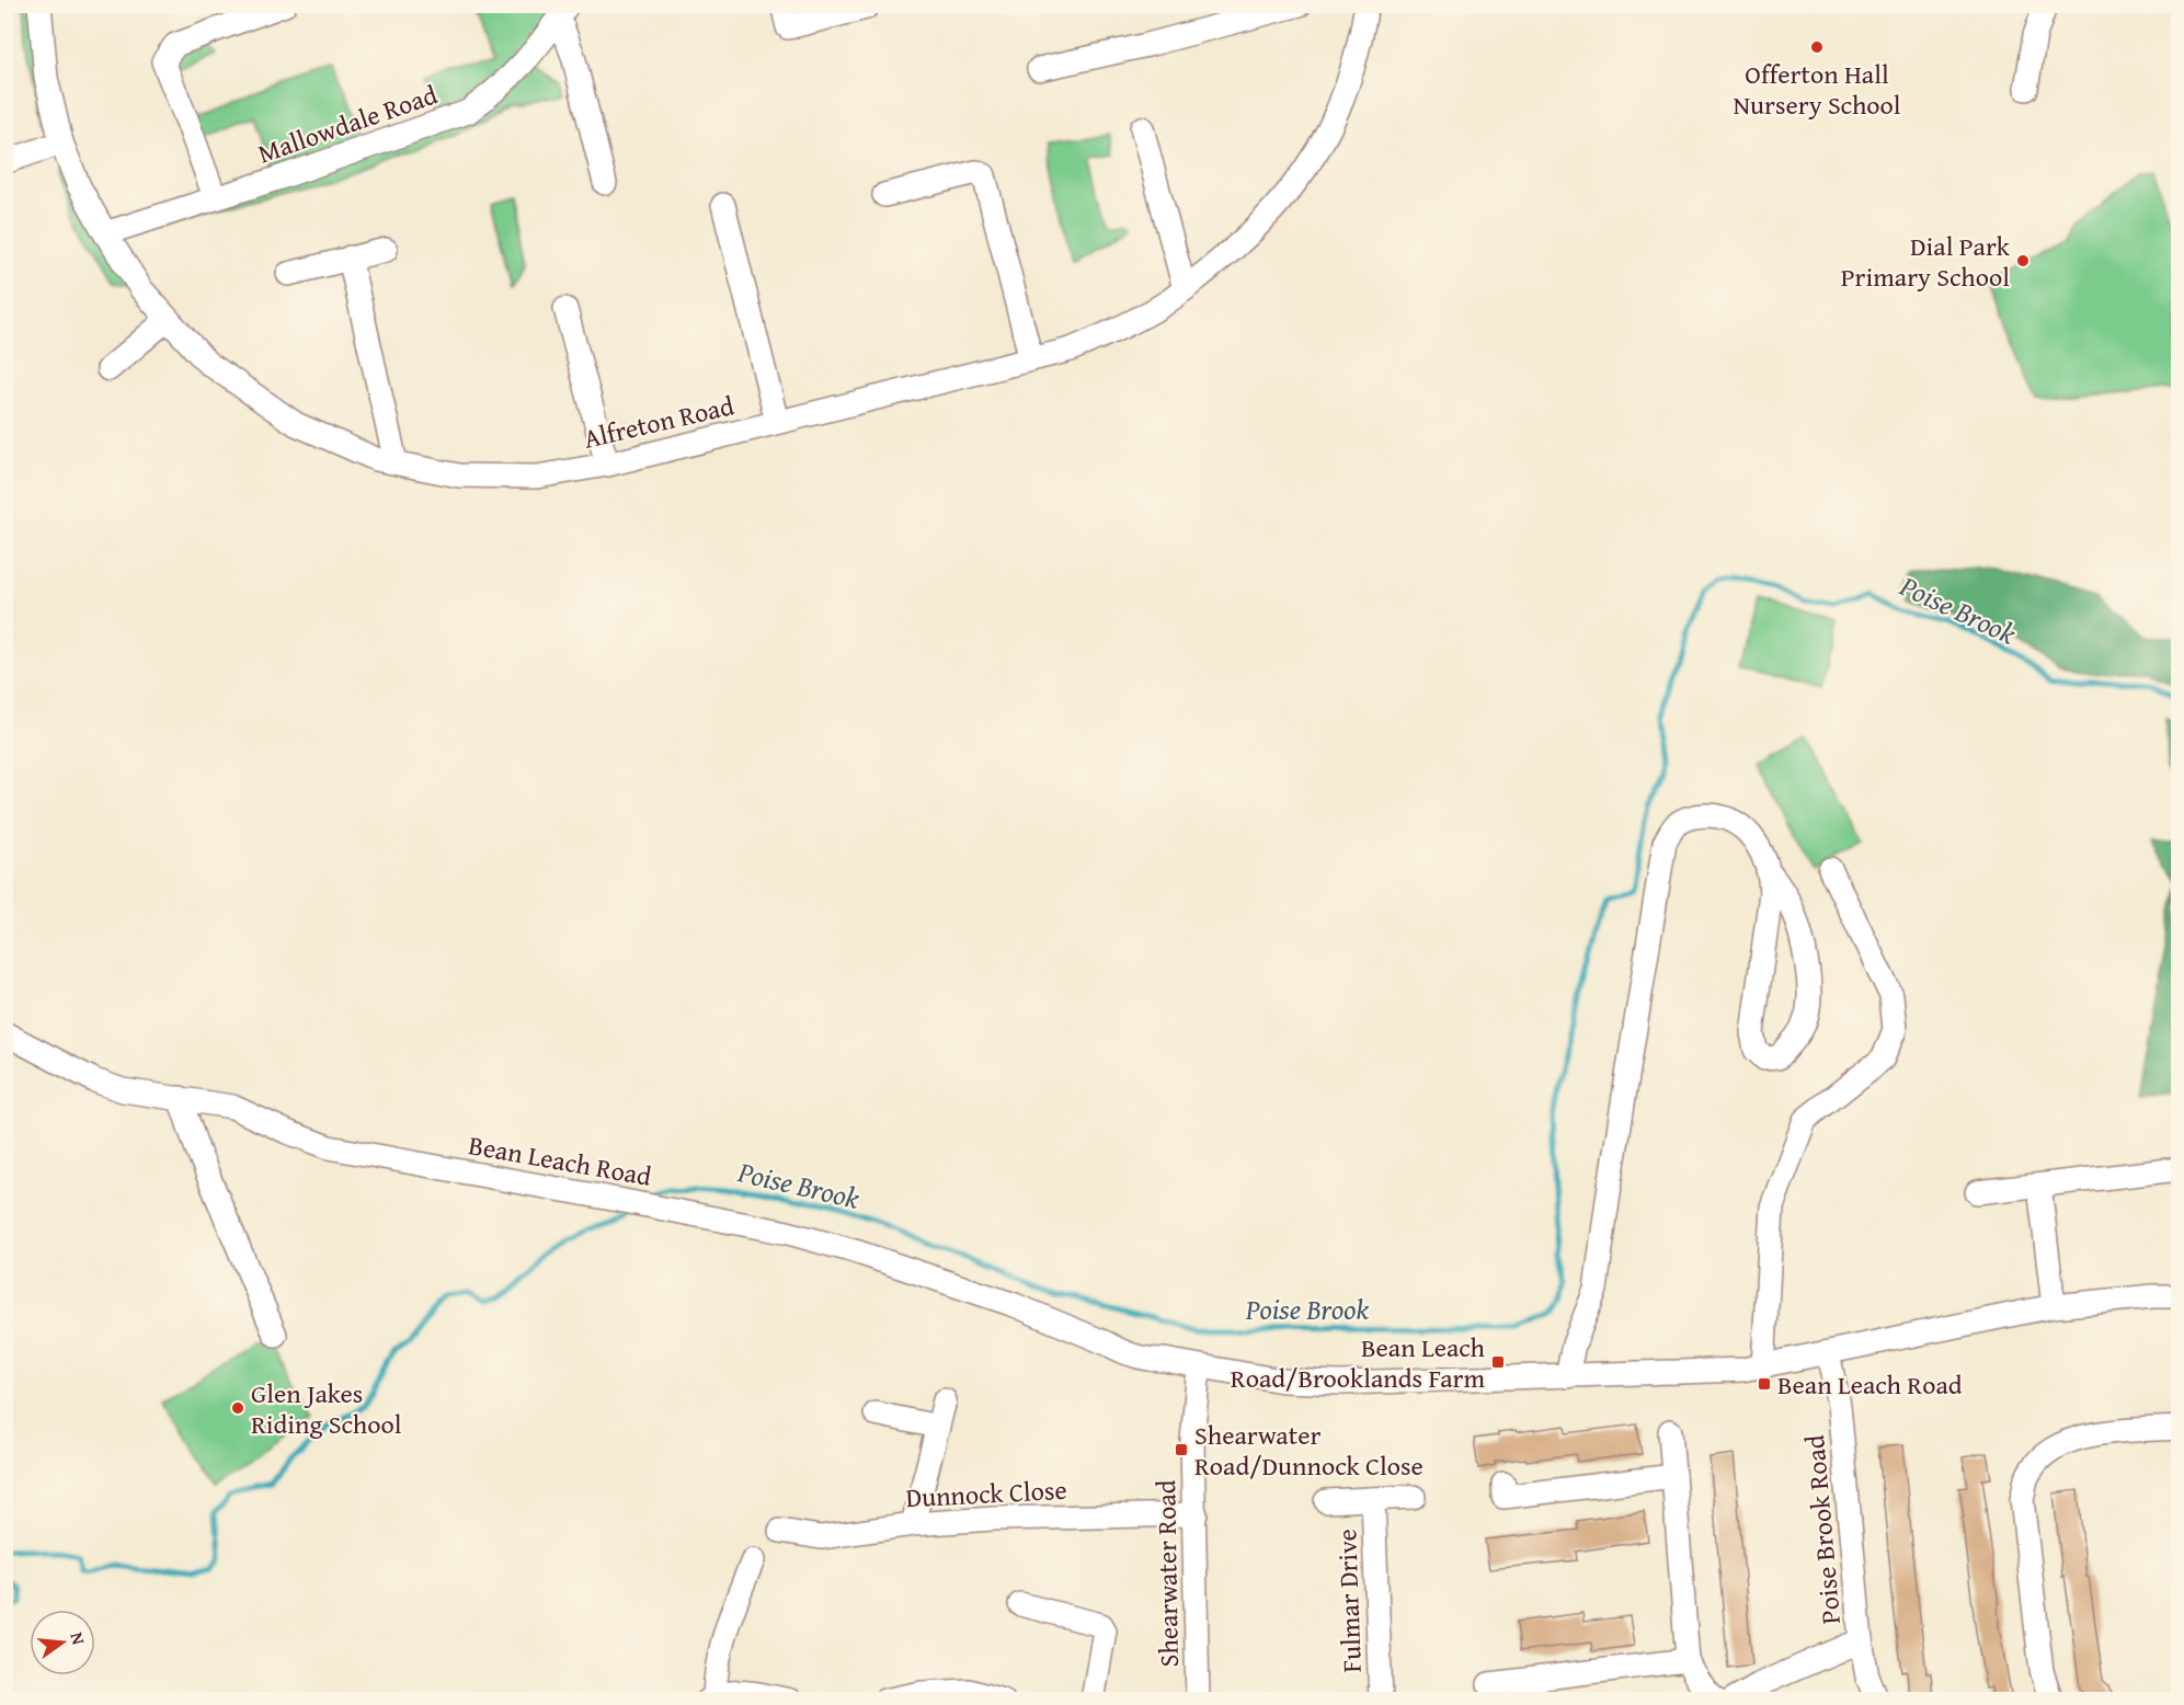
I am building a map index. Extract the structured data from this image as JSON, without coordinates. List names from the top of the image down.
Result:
{
  "streets": {
    "street": [
      "Mallowdale Road",
      "Alfreton Road",
      "Bean Leach Road",
      "Dunnock Close",
      "Poise Brook Road",
      "Shearwater Road",
      "Fulmar Drive"
    ]
  },
  "crossings": [
    ["Mallowdale Road", "Alfreton Road"],
    ["Bean Leach Road", "Poise Brook Road"],
    ["Bean Leach Road", "Shearwater Road"],
    ["Dunnock Close", "Shearwater Road"]
  ],
  "water": ["Poise Brook"],
  "places": {
    "other": ["Offerton Hall Nursery School", "Dial Park Primary School", "Glen Jakes Riding School"],
    "transit": ["Bean Leach Road/Brooklands Farm", "Bean Leach Road", "Shearwater Road/Dunnock Close"]
  },
  "north": "right"
}
